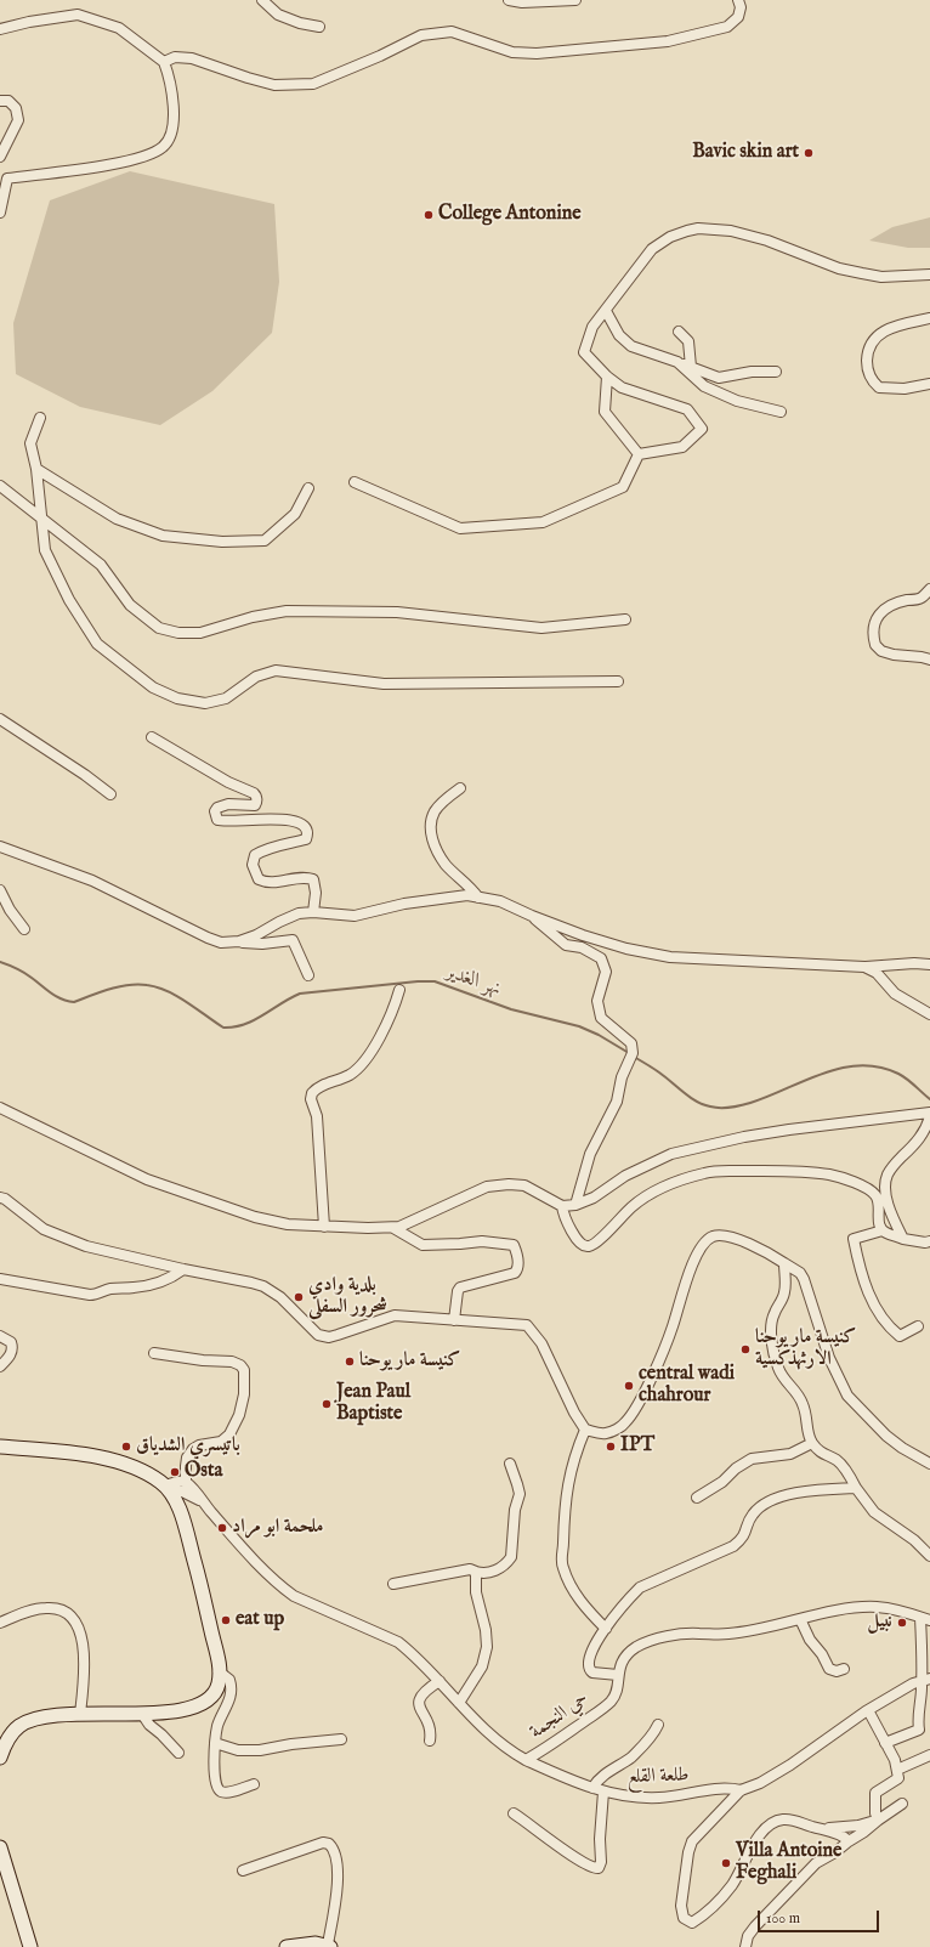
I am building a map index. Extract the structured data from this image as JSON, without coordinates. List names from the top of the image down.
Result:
{
  "streets": {
    "street": ["حي النجمة", "طلعة القلع"]
  },
  "crossings": [
    ["حي النجمة", "طلعة القلع"]
  ],
  "water": ["نهر الغدير"],
  "places": [
    "Bavic skin art",
    "College Antonine",
    "بلدية وادي شحرور السفلى",
    "كنيسة مار يوحنا الارثهذكسية",
    "كنيسة مار يوحنا",
    "central wadi chahrour",
    "Jean Paul Baptiste",
    "باتيسري الشدياق",
    "IPT",
    "Osta",
    "ملحمة ابو مراد",
    "eat up",
    "نبيل",
    "Villa Antoine Feghali"
  ],
  "scale_bar": "100 m"
}
